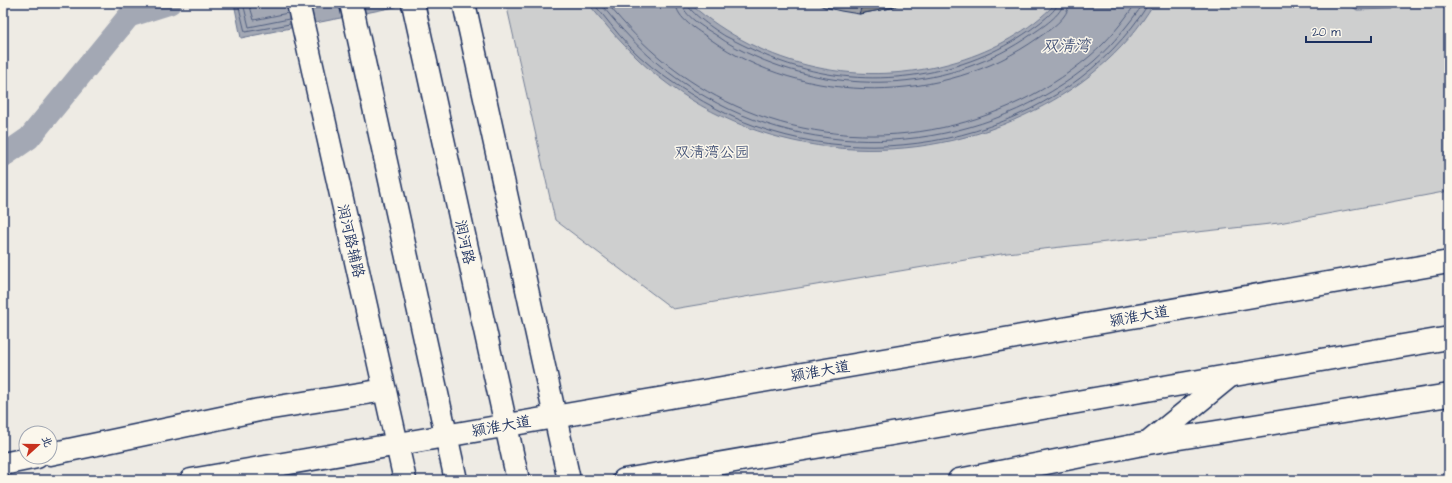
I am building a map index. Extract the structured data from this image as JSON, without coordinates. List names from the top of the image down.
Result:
{
  "streets": {
    "main road": ["润河路辅路", "润河路", "颍淮大道"]
  },
  "crossings": [
    ["润河路辅路", "颍淮大道"],
    ["润河路", "颍淮大道"]
  ],
  "water": ["双清湾"],
  "parks": ["双清湾公园"],
  "scale_bar": "20 m",
  "north": "right"
}
